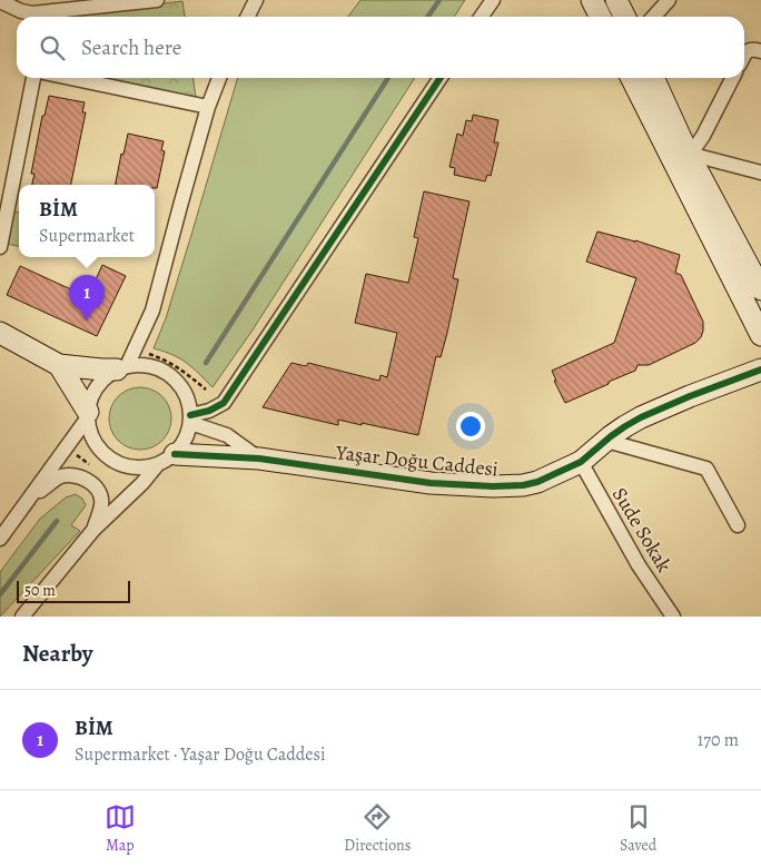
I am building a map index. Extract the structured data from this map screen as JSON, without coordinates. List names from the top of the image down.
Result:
{
  "streets": {
    "street": ["Yaşar Doğu Caddesi", "Sude Sokak"]
  },
  "crossings": [
    ["Yaşar Doğu Caddesi", "Sude Sokak"]
  ],
  "scale_bar": "50 m",
  "page": {
    "search": "Search here",
    "popup": ["BİM", "Supermarket"],
    "pins": "1",
    "scale": "50 m",
    "heading": "Nearby",
    "list": [
      {
        "mark": "1",
        "name": "BİM",
        "note": "Supermarket · Yaşar Doğu Caddesi",
        "value": "170 m"
      }
    ],
    "nav": ["Map", "Directions", "Saved"]
  }
}
